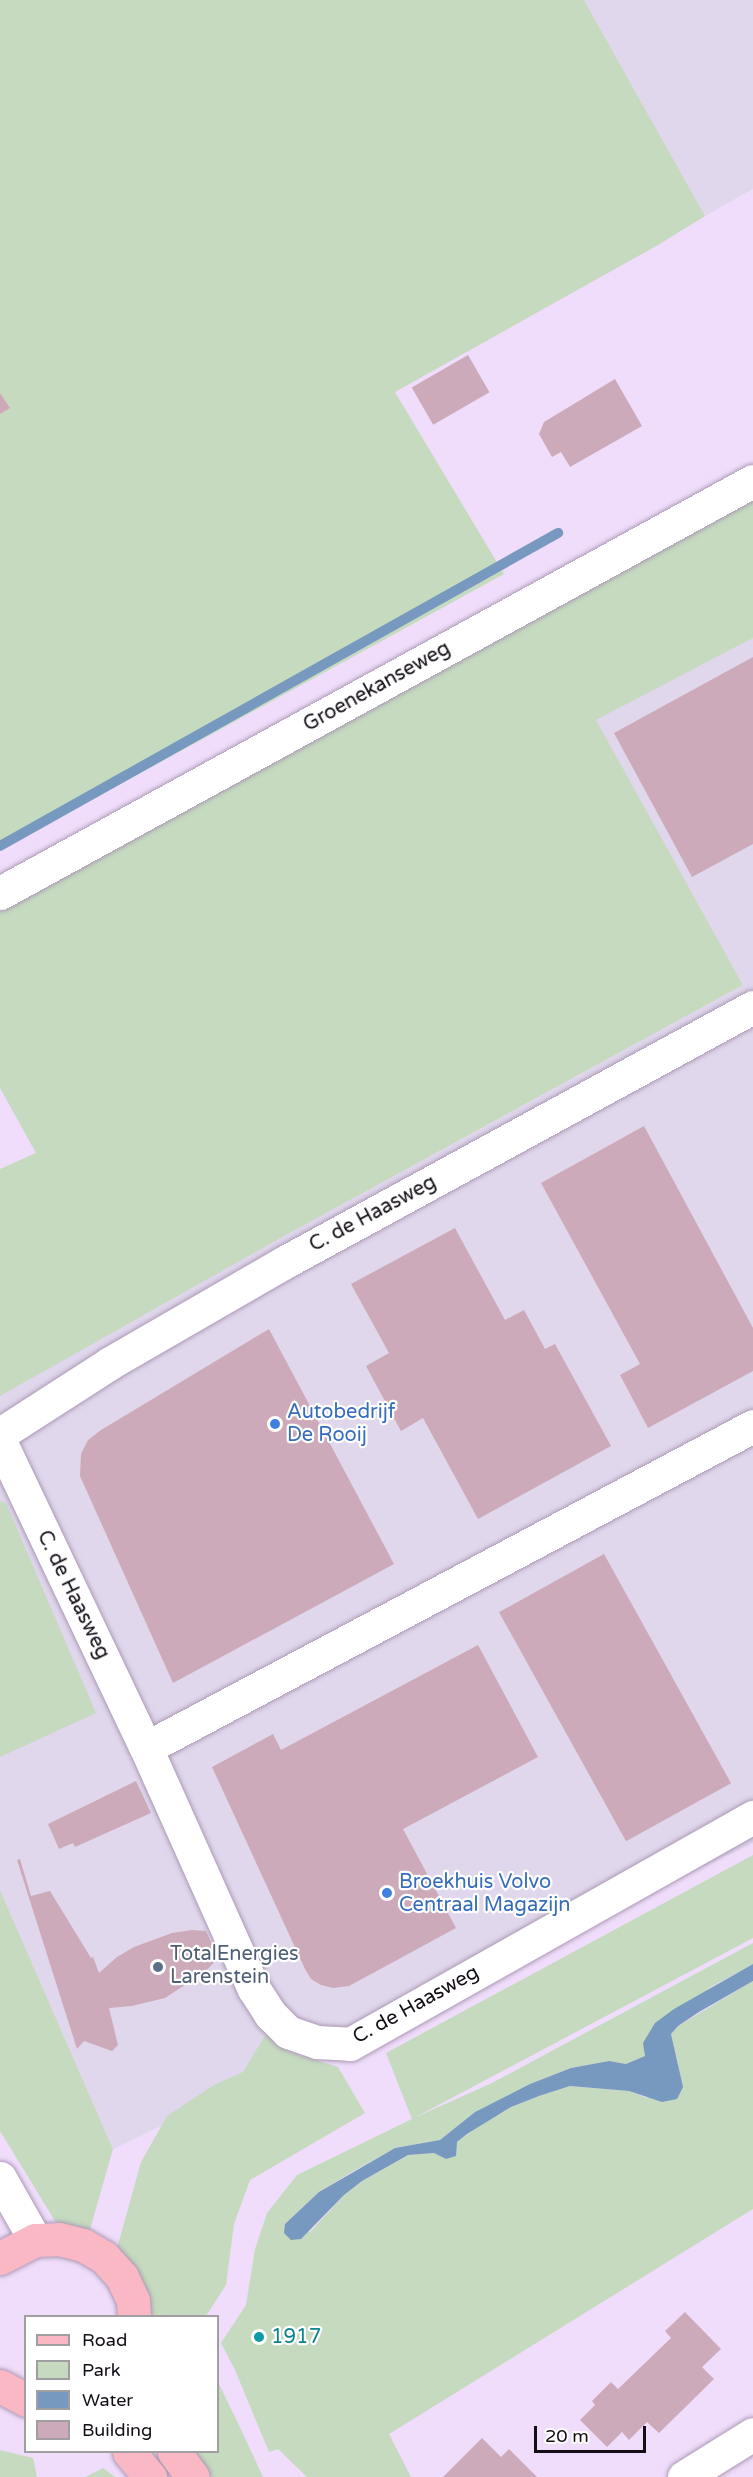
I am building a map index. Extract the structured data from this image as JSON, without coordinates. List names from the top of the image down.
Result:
{
  "streets": {
    "street": ["Groenekanseweg", "C. de Haasweg"]
  },
  "places": [
    "Autobedrijf De Rooij",
    "Broekhuis Volvo Centraal Magazijn",
    "TotalEnergies Larenstein",
    "1917"
  ],
  "legend": [
    "Road",
    "Park",
    "Water",
    "Building"
  ],
  "scale_bar": "20 m"
}
